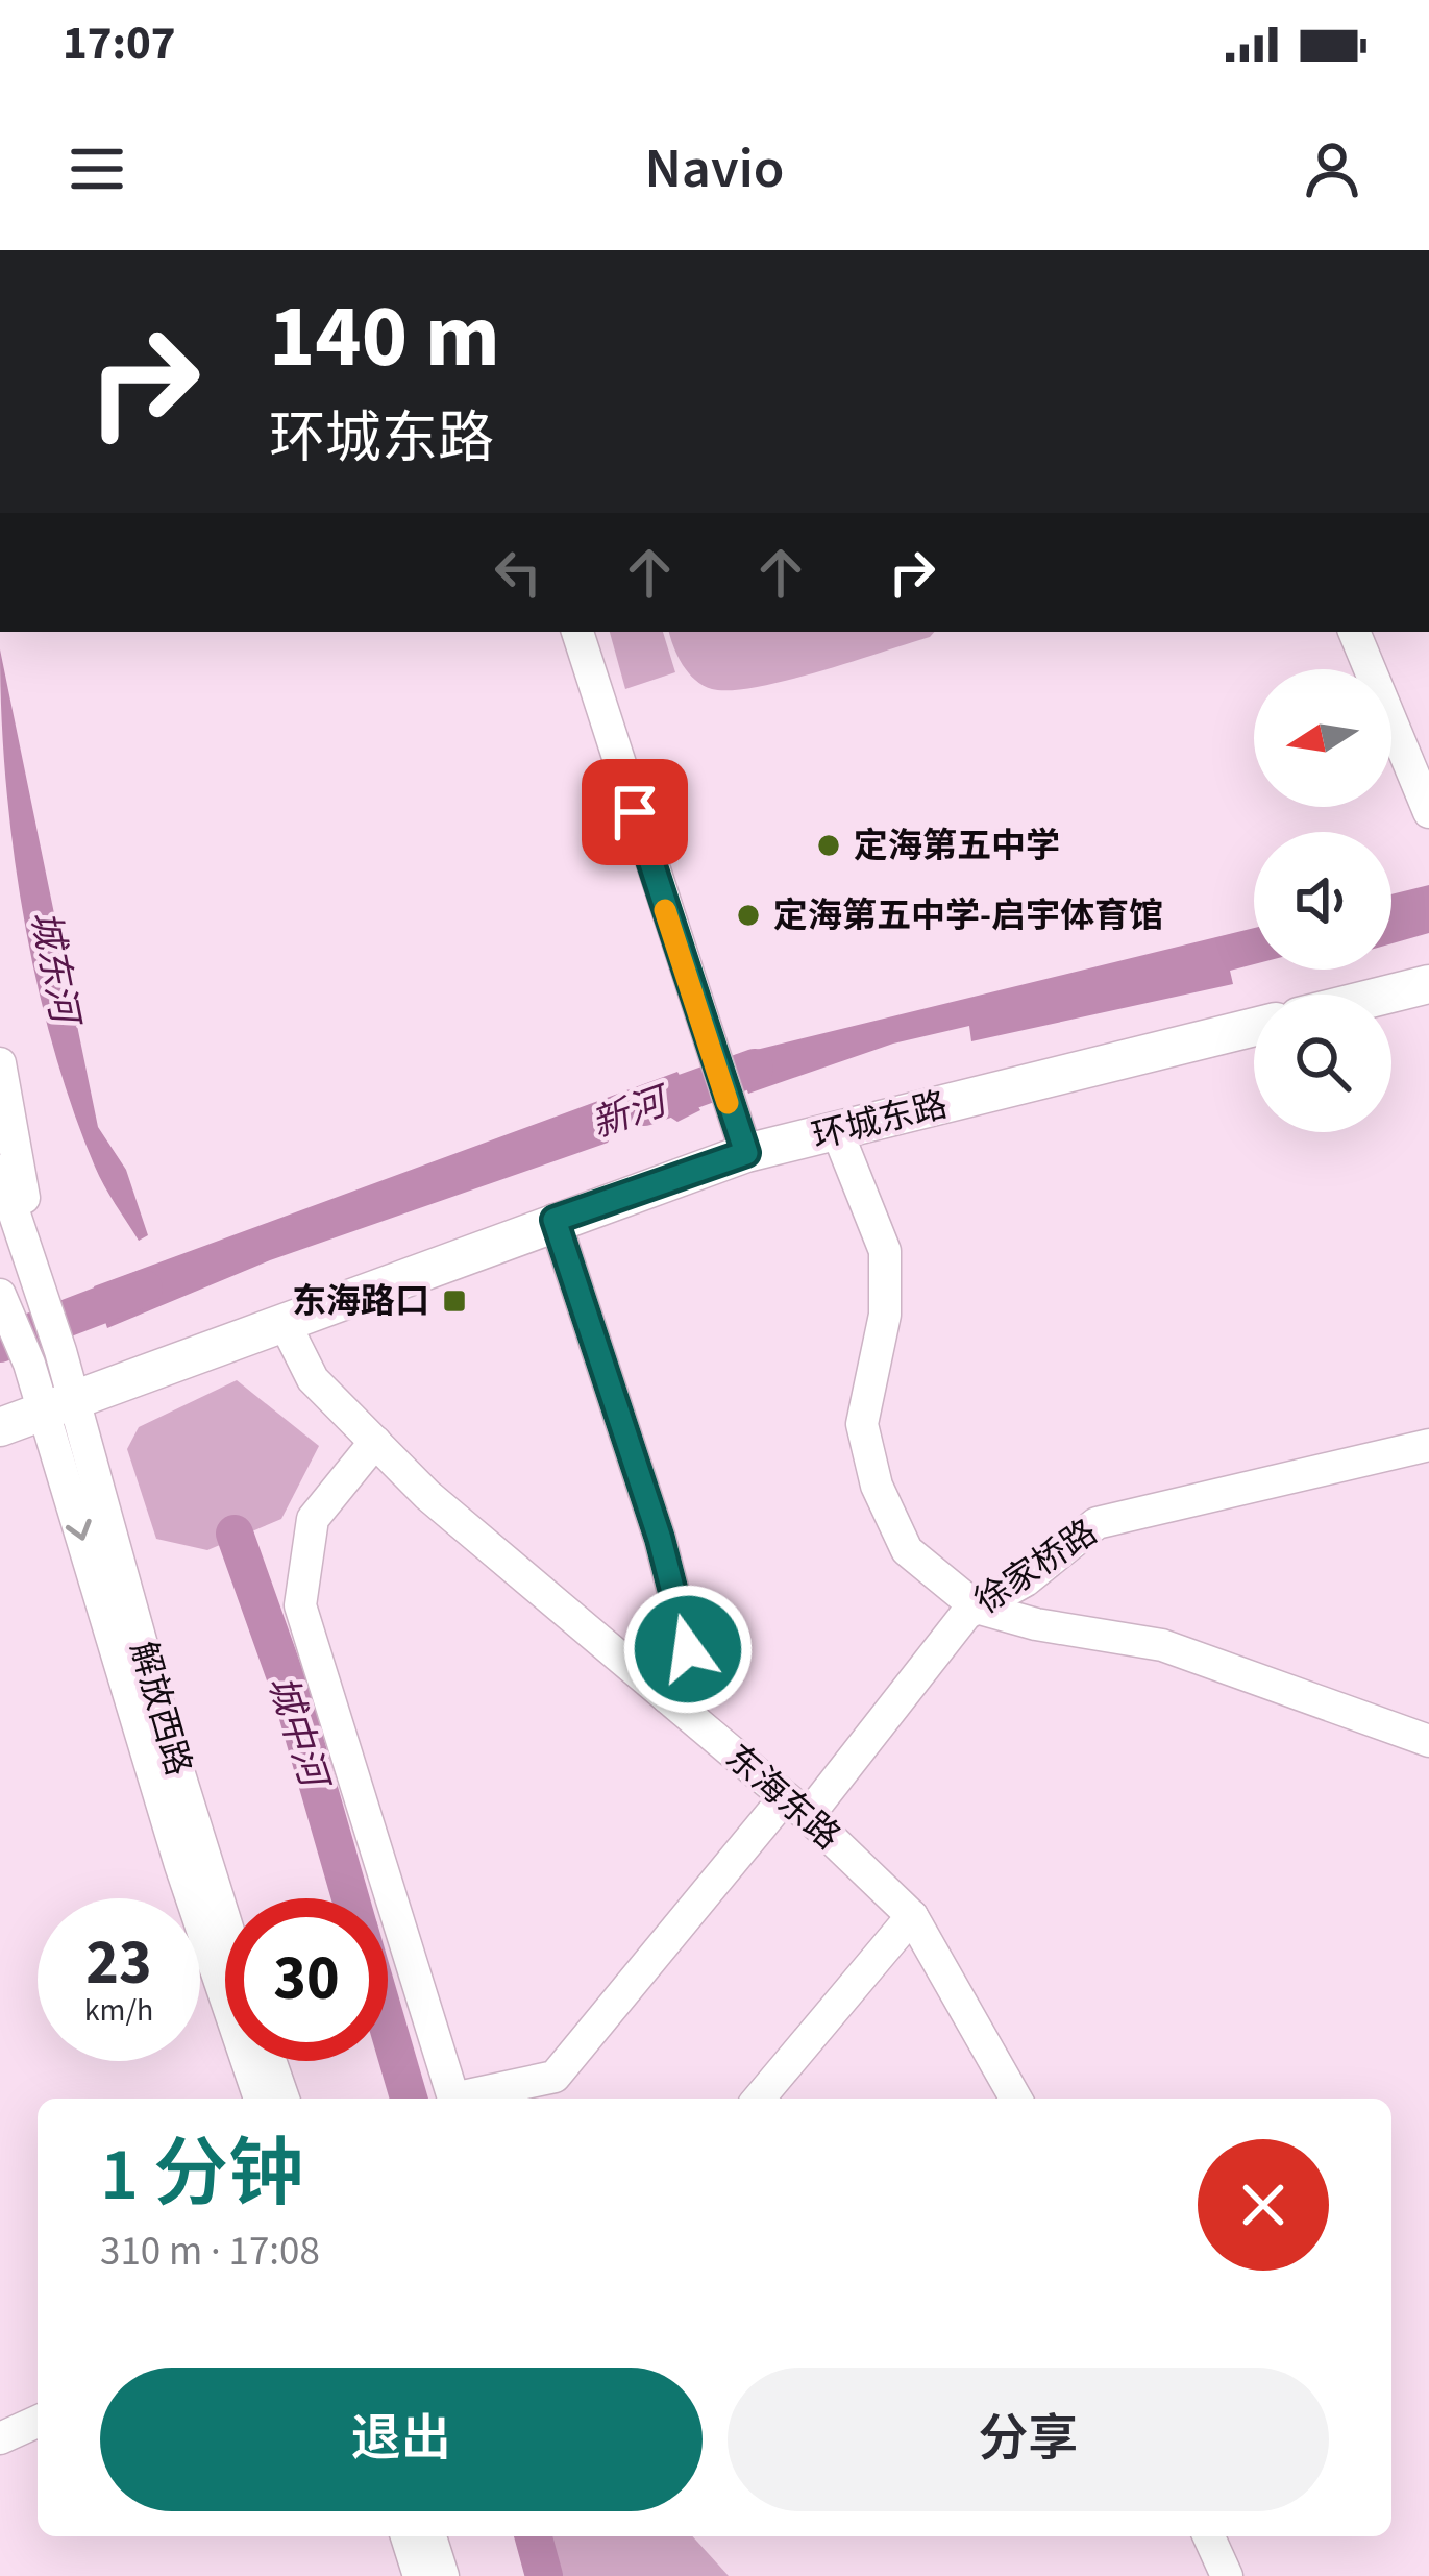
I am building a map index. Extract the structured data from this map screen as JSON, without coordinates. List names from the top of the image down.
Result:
{
  "streets": {
    "main road": ["环城东路"],
    "street": ["徐家桥路", "解放西路", "东海东路"]
  },
  "crossings": [
    ["环城东路", "解放西路"],
    ["环城东路", "东海东路"],
    ["徐家桥路", "东海东路"]
  ],
  "water": ["城东河", "新河", "城中河"],
  "places": {
    "other": ["定海第五中学", "定海第五中学-启宇体育馆"],
    "transit": ["东海路口"]
  },
  "north": "left",
  "page": {
    "status": "17:07",
    "header": "Navio",
    "turn": ["140 m", "环城东路"],
    "speed": "23 km/h",
    "limit": "30",
    "heading": ["1 分钟", "310 m · 17:08"],
    "buttons": ["退出", "分享"]
  }
}
